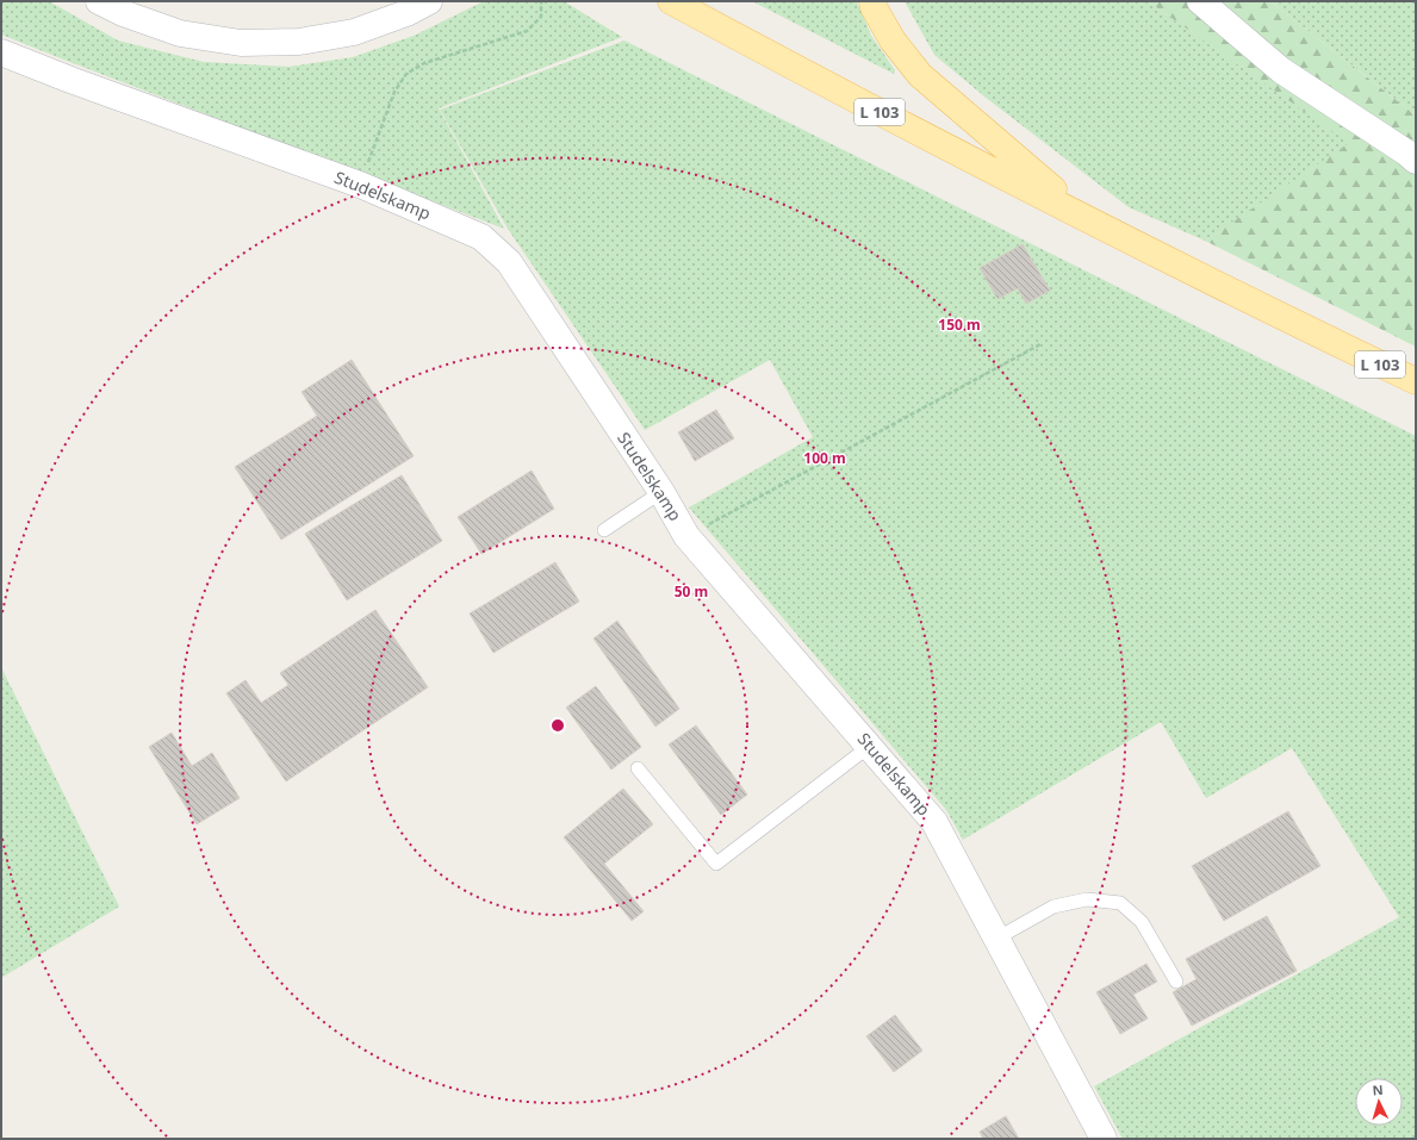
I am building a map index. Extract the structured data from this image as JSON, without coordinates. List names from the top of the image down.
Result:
{
  "streets": {
    "main road": ["L 103"],
    "street": ["Studelskamp"]
  },
  "north": "top",
  "rings": ["150 m", "100 m", "50 m"]
}
